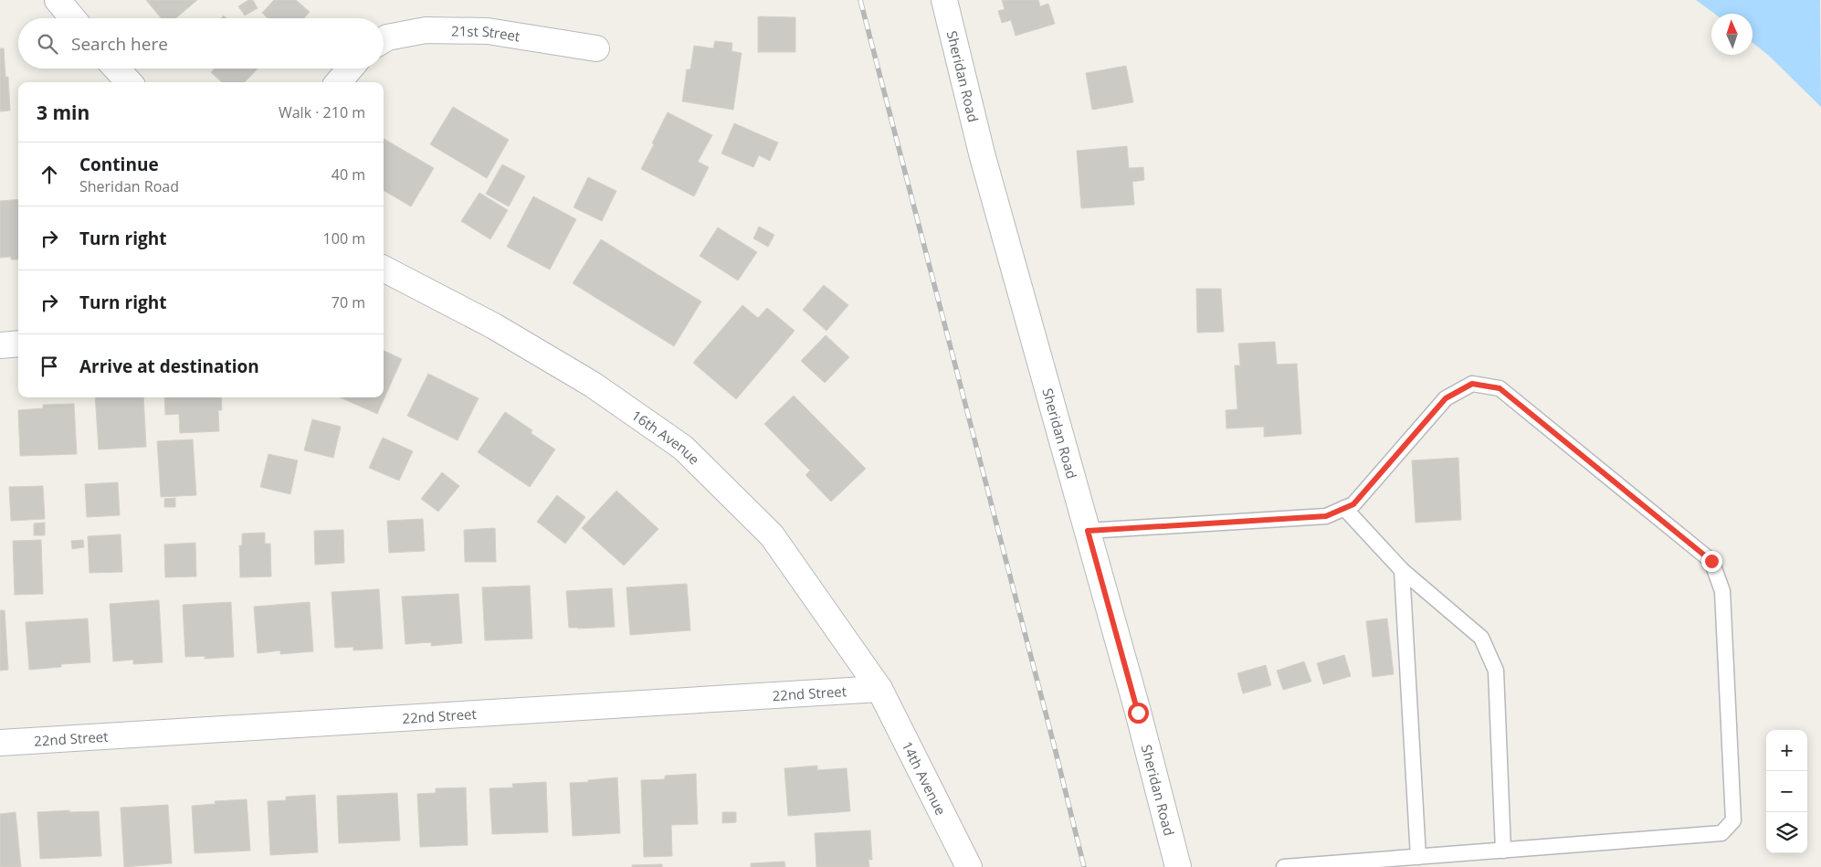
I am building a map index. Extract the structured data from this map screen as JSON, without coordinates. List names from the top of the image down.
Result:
{
  "streets": {
    "street": [
      "21st Street",
      "Sheridan Road",
      "16th Avenue",
      "22nd Street",
      "14th Avenue"
    ]
  },
  "crossings": [
    ["16th Avenue", "22nd Street"],
    ["16th Avenue", "14th Avenue"],
    ["22nd Street", "14th Avenue"]
  ],
  "north": "top",
  "page": {
    "search": "Search here",
    "heading": ["3 min", "Walk · 210 m"],
    "list": [
      ["Continue", "Sheridan Road", "40 m"],
      ["Turn right", "100 m"],
      ["Turn right", "70 m"],
      "Arrive at destination"
    ],
    "map_buttons": ["+", "−"]
  }
}
